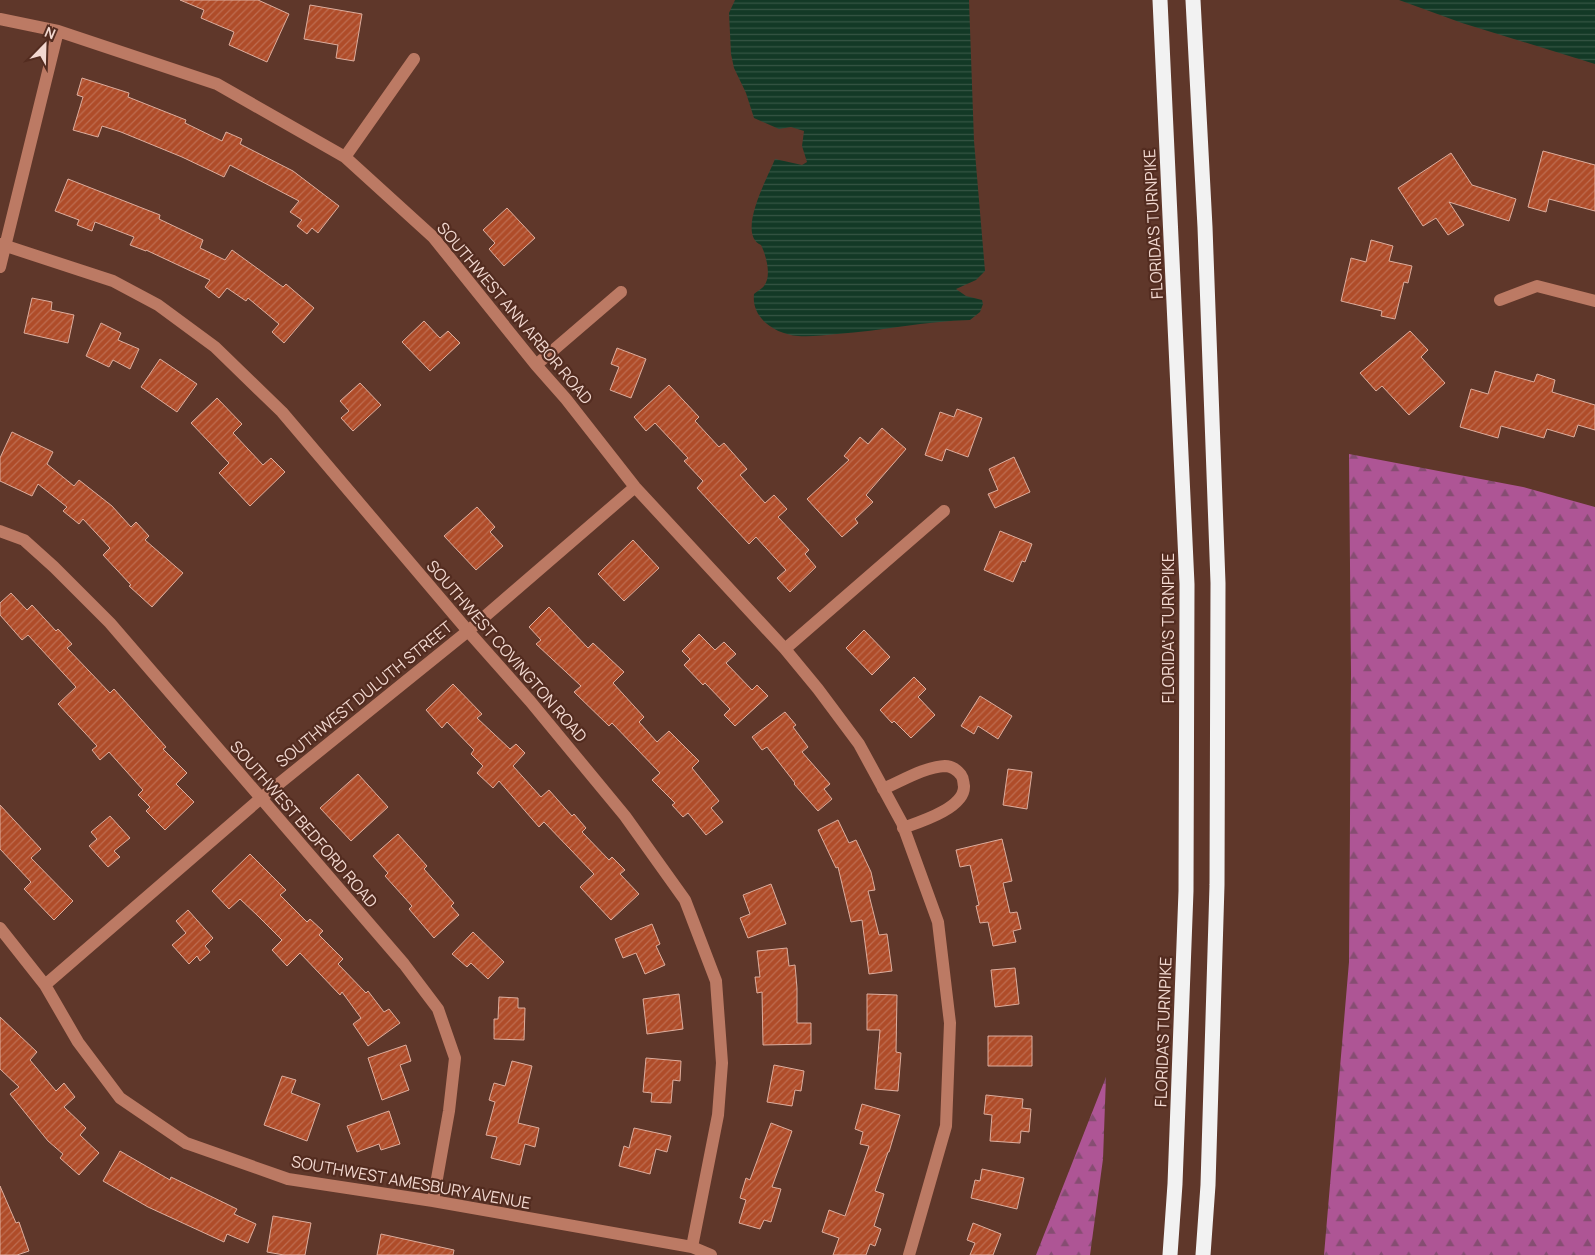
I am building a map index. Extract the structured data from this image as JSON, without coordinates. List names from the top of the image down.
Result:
{
  "streets": {
    "highway": ["FLORIDA'S TURNPIKE"],
    "street": [
      "SOUTHWEST ANN ARBOR ROAD",
      "SOUTHWEST COVINGTON ROAD",
      "SOUTHWEST DULUTH STREET",
      "SOUTHWEST BEDFORD ROAD",
      "SOUTHWEST AMESBURY AVENUE"
    ]
  },
  "crossings": [
    ["SOUTHWEST ANN ARBOR ROAD", "SOUTHWEST DULUTH STREET"],
    ["SOUTHWEST COVINGTON ROAD", "SOUTHWEST DULUTH STREET"],
    ["SOUTHWEST COVINGTON ROAD", "SOUTHWEST AMESBURY AVENUE"],
    ["SOUTHWEST DULUTH STREET", "SOUTHWEST BEDFORD ROAD"],
    ["SOUTHWEST DULUTH STREET", "SOUTHWEST AMESBURY AVENUE"],
    ["SOUTHWEST BEDFORD ROAD", "SOUTHWEST AMESBURY AVENUE"]
  ],
  "north": "top right"
}
